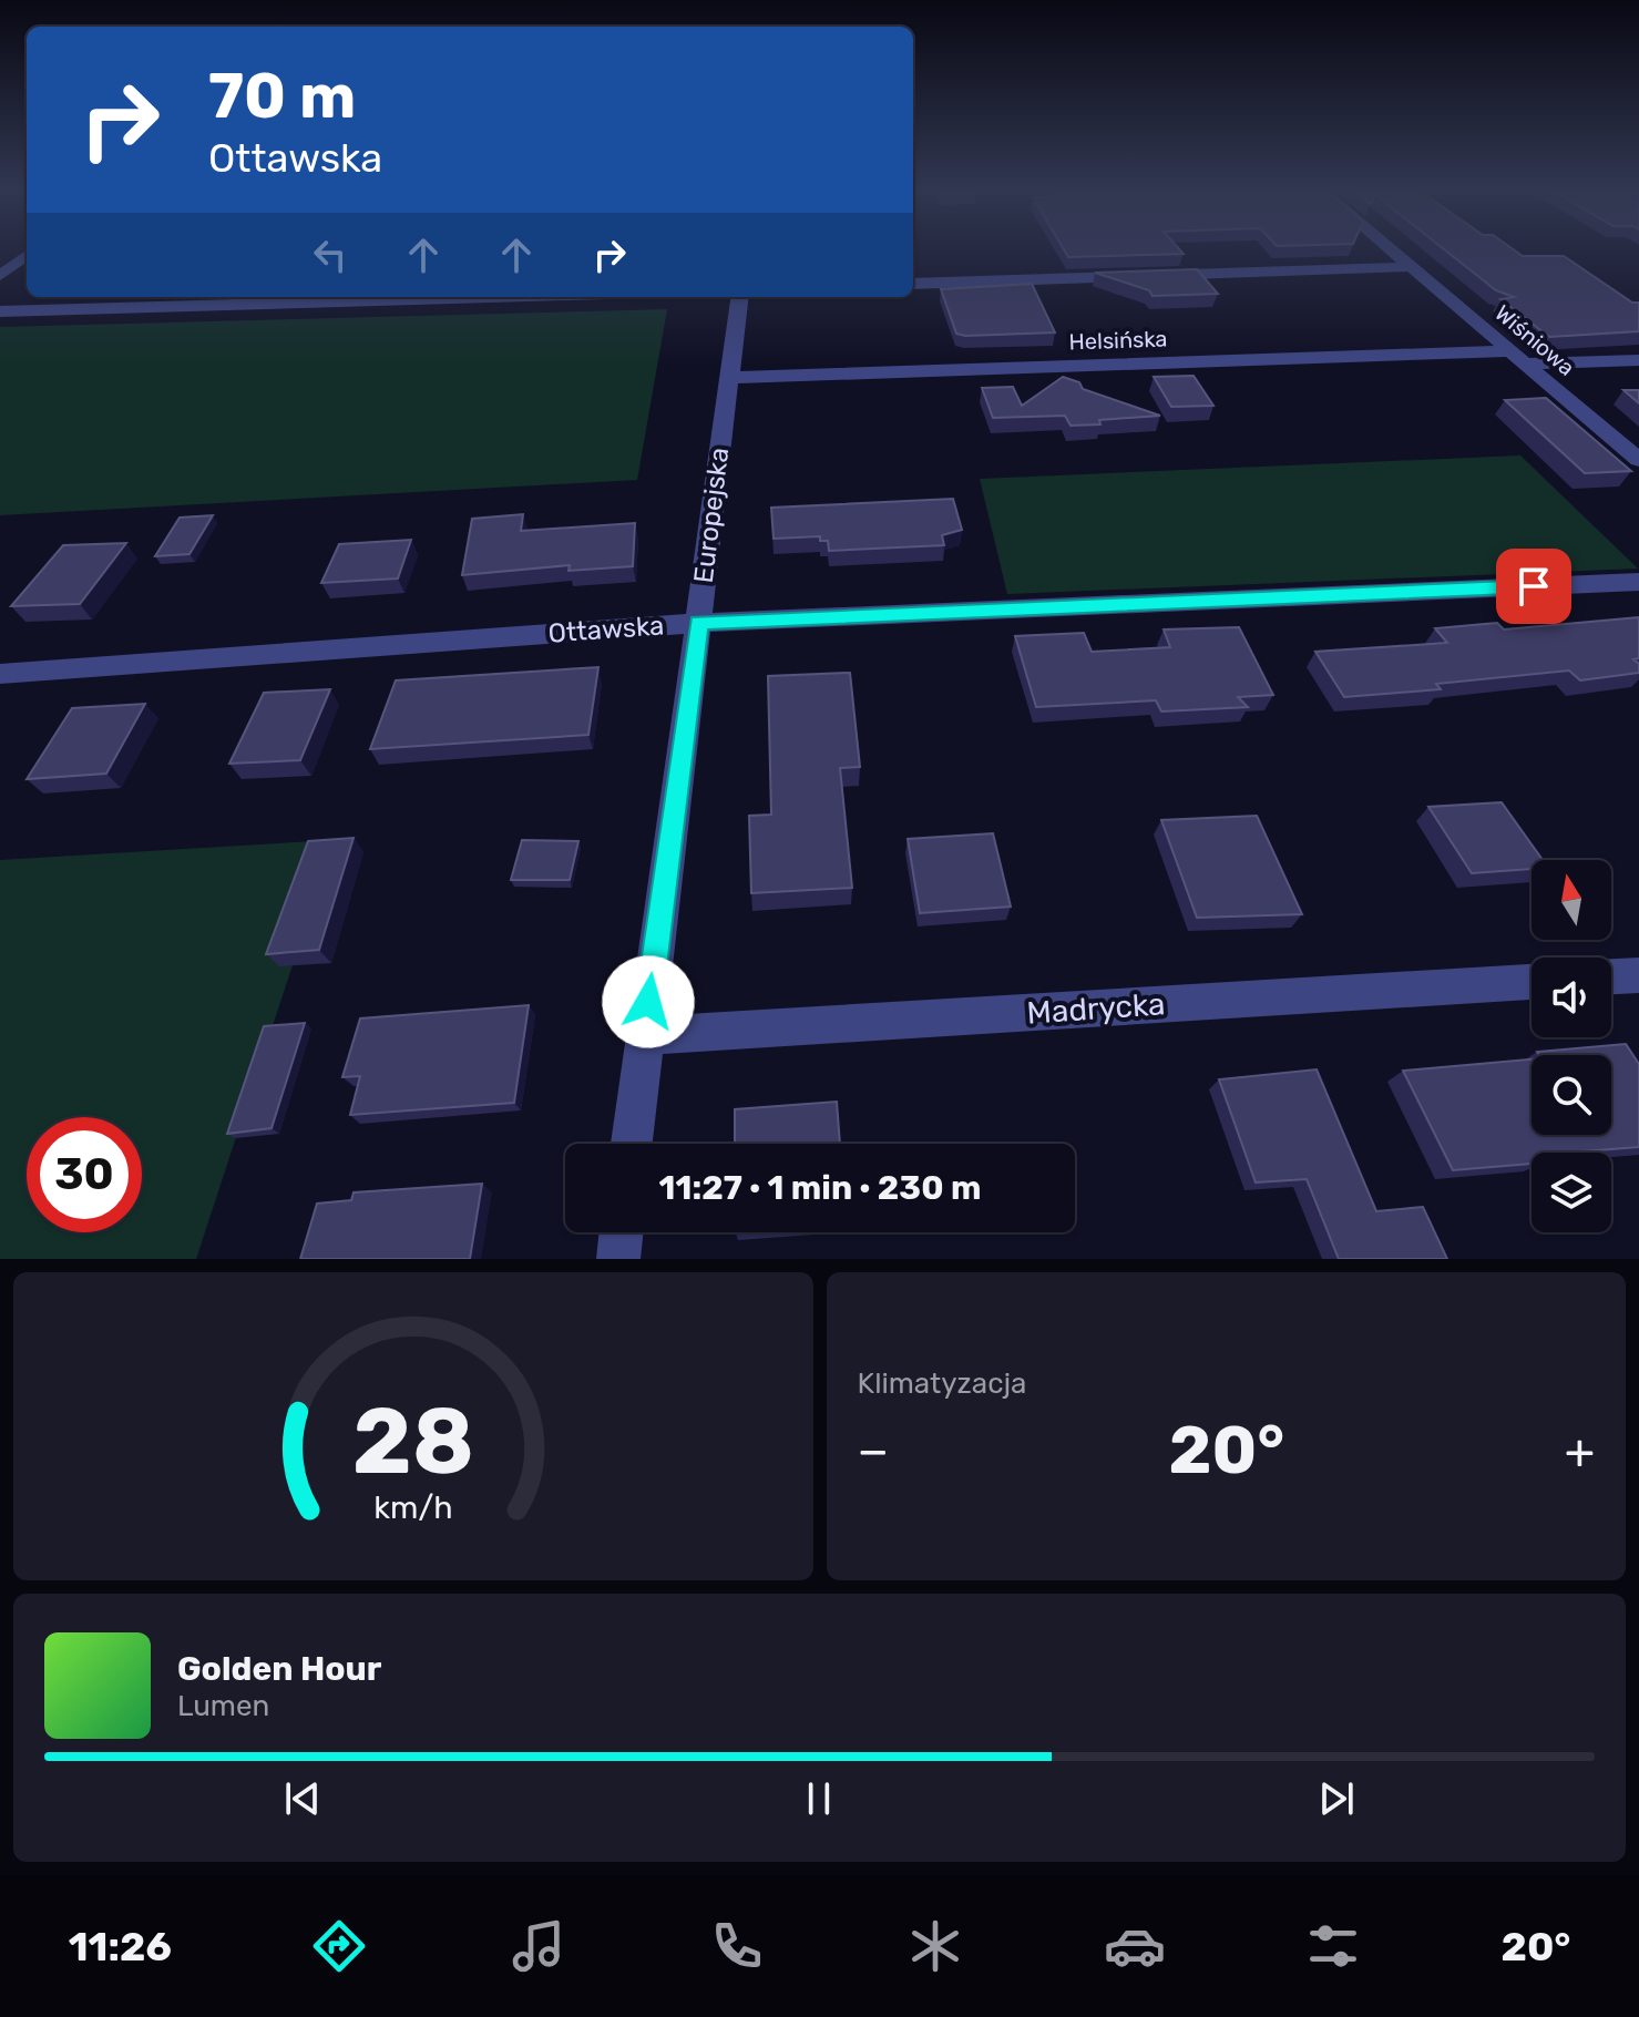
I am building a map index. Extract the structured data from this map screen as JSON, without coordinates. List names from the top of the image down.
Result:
{
  "streets": {
    "street": [
      "Helsińska",
      "Wiśniowa",
      "Europejska",
      "Ottawska",
      "Madrycka"
    ]
  },
  "crossings": [
    ["Helsińska", "Wiśniowa"],
    ["Helsińska", "Europejska"],
    ["Europejska", "Ottawska"],
    ["Europejska", "Madrycka"]
  ],
  "north": "top",
  "page": {
    "turn": ["70 m", "Ottawska"],
    "limit": "30",
    "trip": "11:27 · 1 min · 230 m",
    "tile": "Klimatyzacja",
    "heat": ["−", "20°", "+"],
    "song": ["Golden Hour", "Lumen"],
    "tabs": ["11:26", "20°"],
    "gauge": ["28", "km/h"]
  }
}
